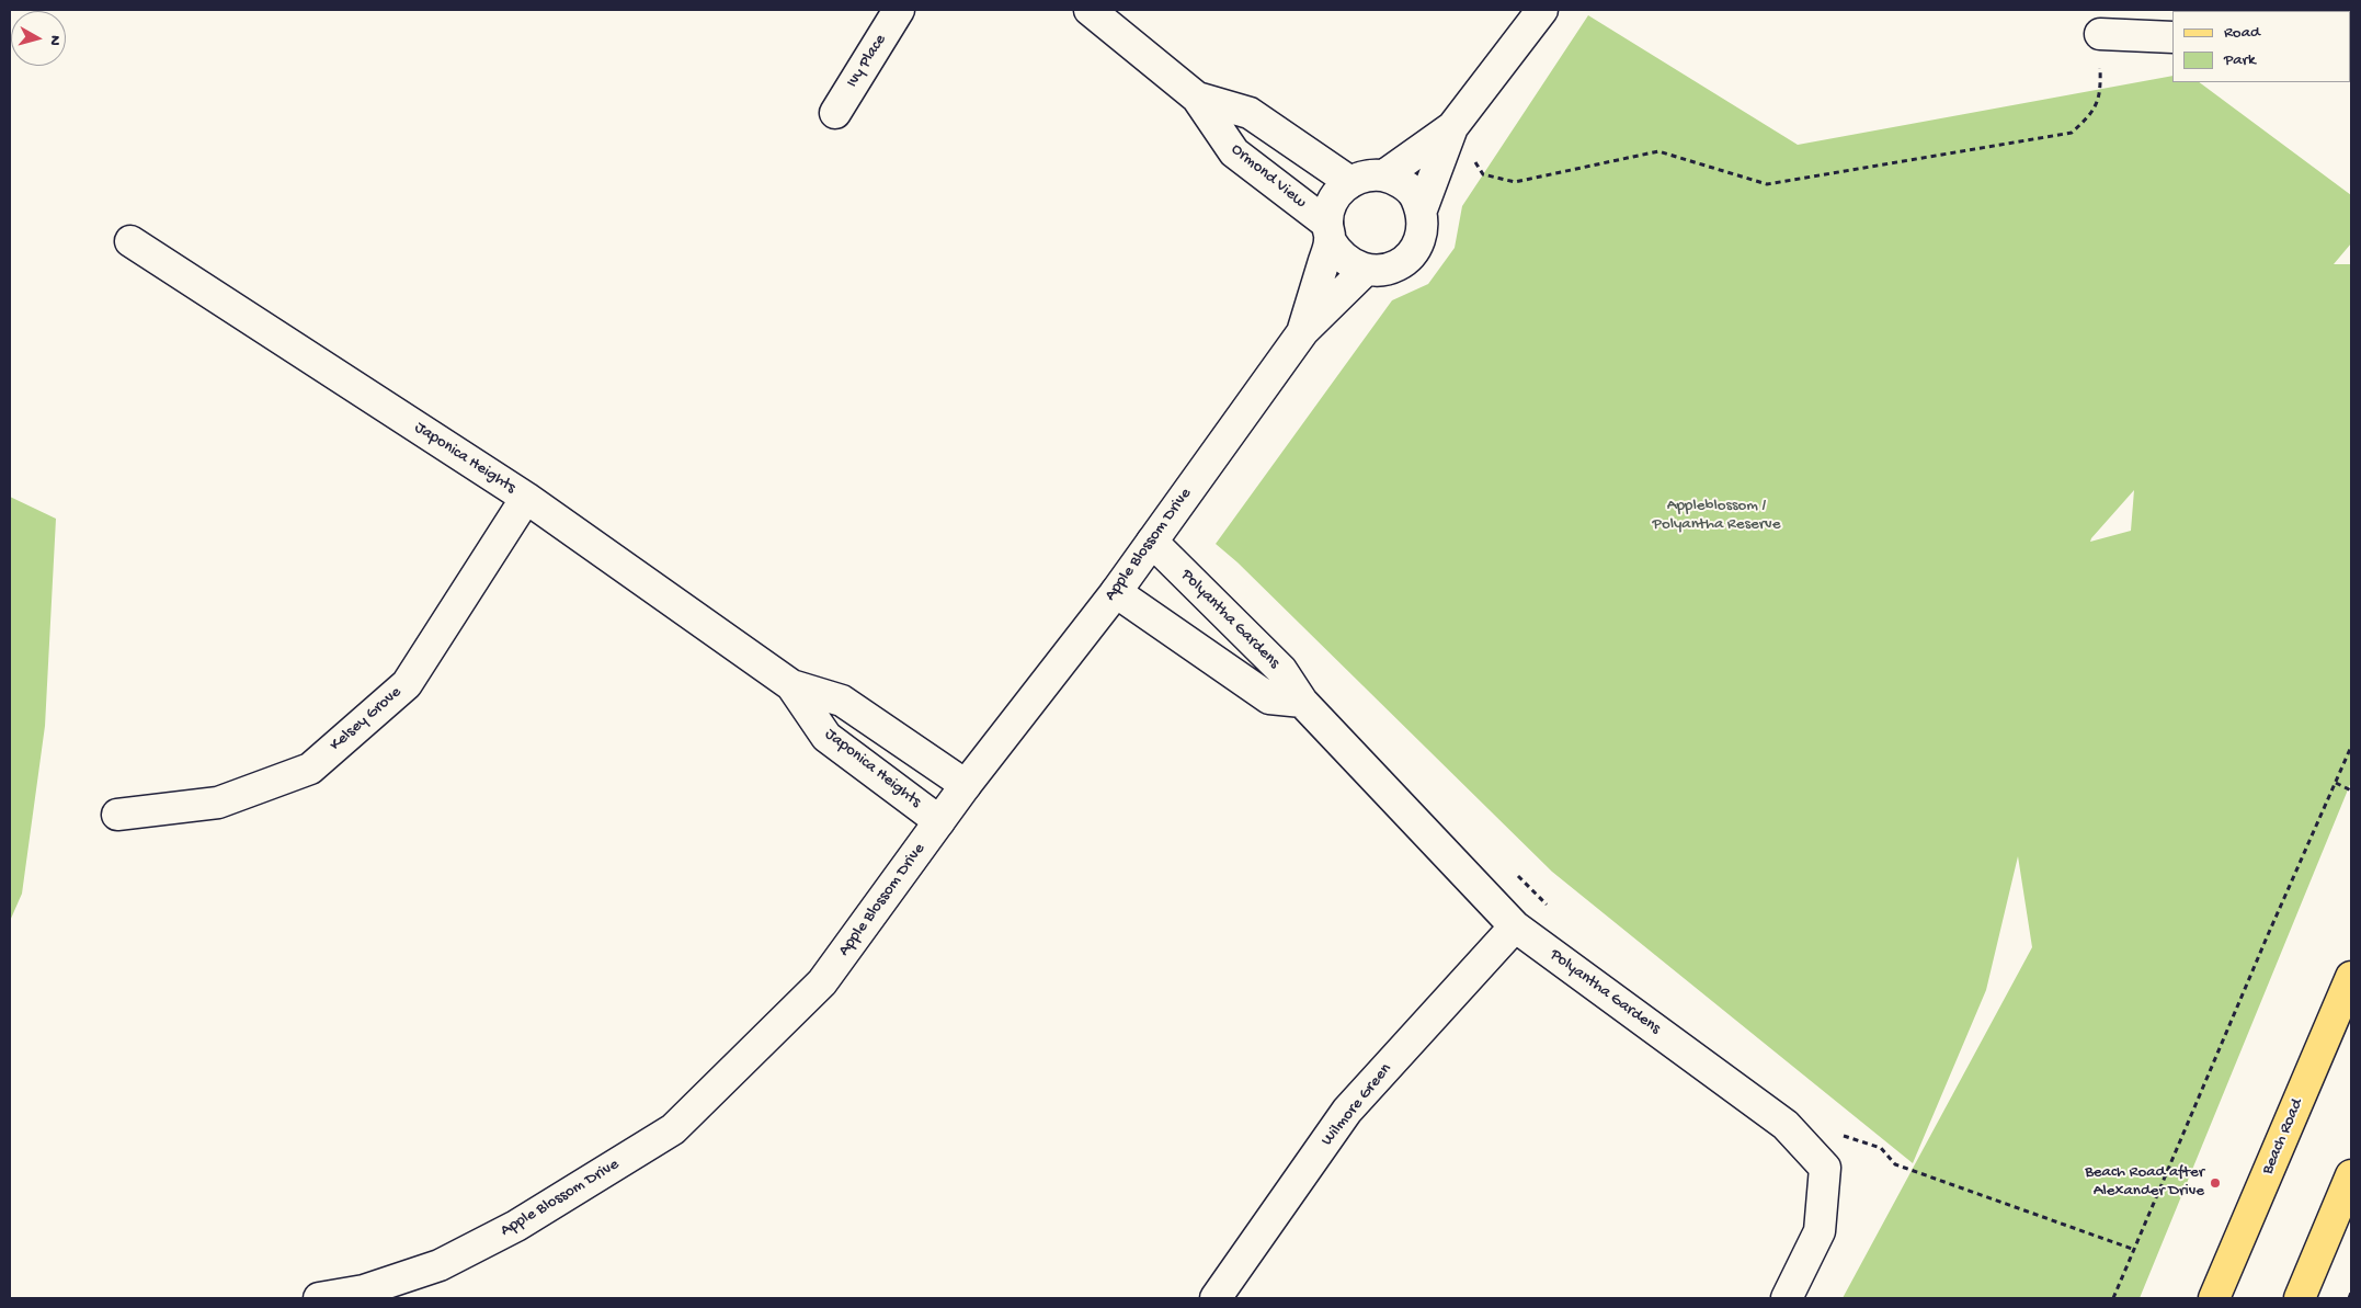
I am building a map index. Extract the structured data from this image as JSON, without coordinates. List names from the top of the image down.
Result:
{
  "streets": {
    "main road": ["Beach Road"],
    "street": [
      "Ivy Place",
      "Ormond View",
      "Japonica Heights",
      "Apple Blossom Drive",
      "Polyantha Gardens",
      "Kelsey Grove",
      "Wilmore Green"
    ]
  },
  "crossings": [
    ["Ormond View", "Apple Blossom Drive"],
    ["Japonica Heights", "Apple Blossom Drive"],
    ["Japonica Heights", "Kelsey Grove"],
    ["Apple Blossom Drive", "Polyantha Gardens"],
    ["Polyantha Gardens", "Wilmore Green"]
  ],
  "parks": ["Appleblossom / Polyantha Reserve"],
  "places": ["Beach Road after Alexander Drive"],
  "legend": ["Road", "Park"],
  "north": "right"
}
